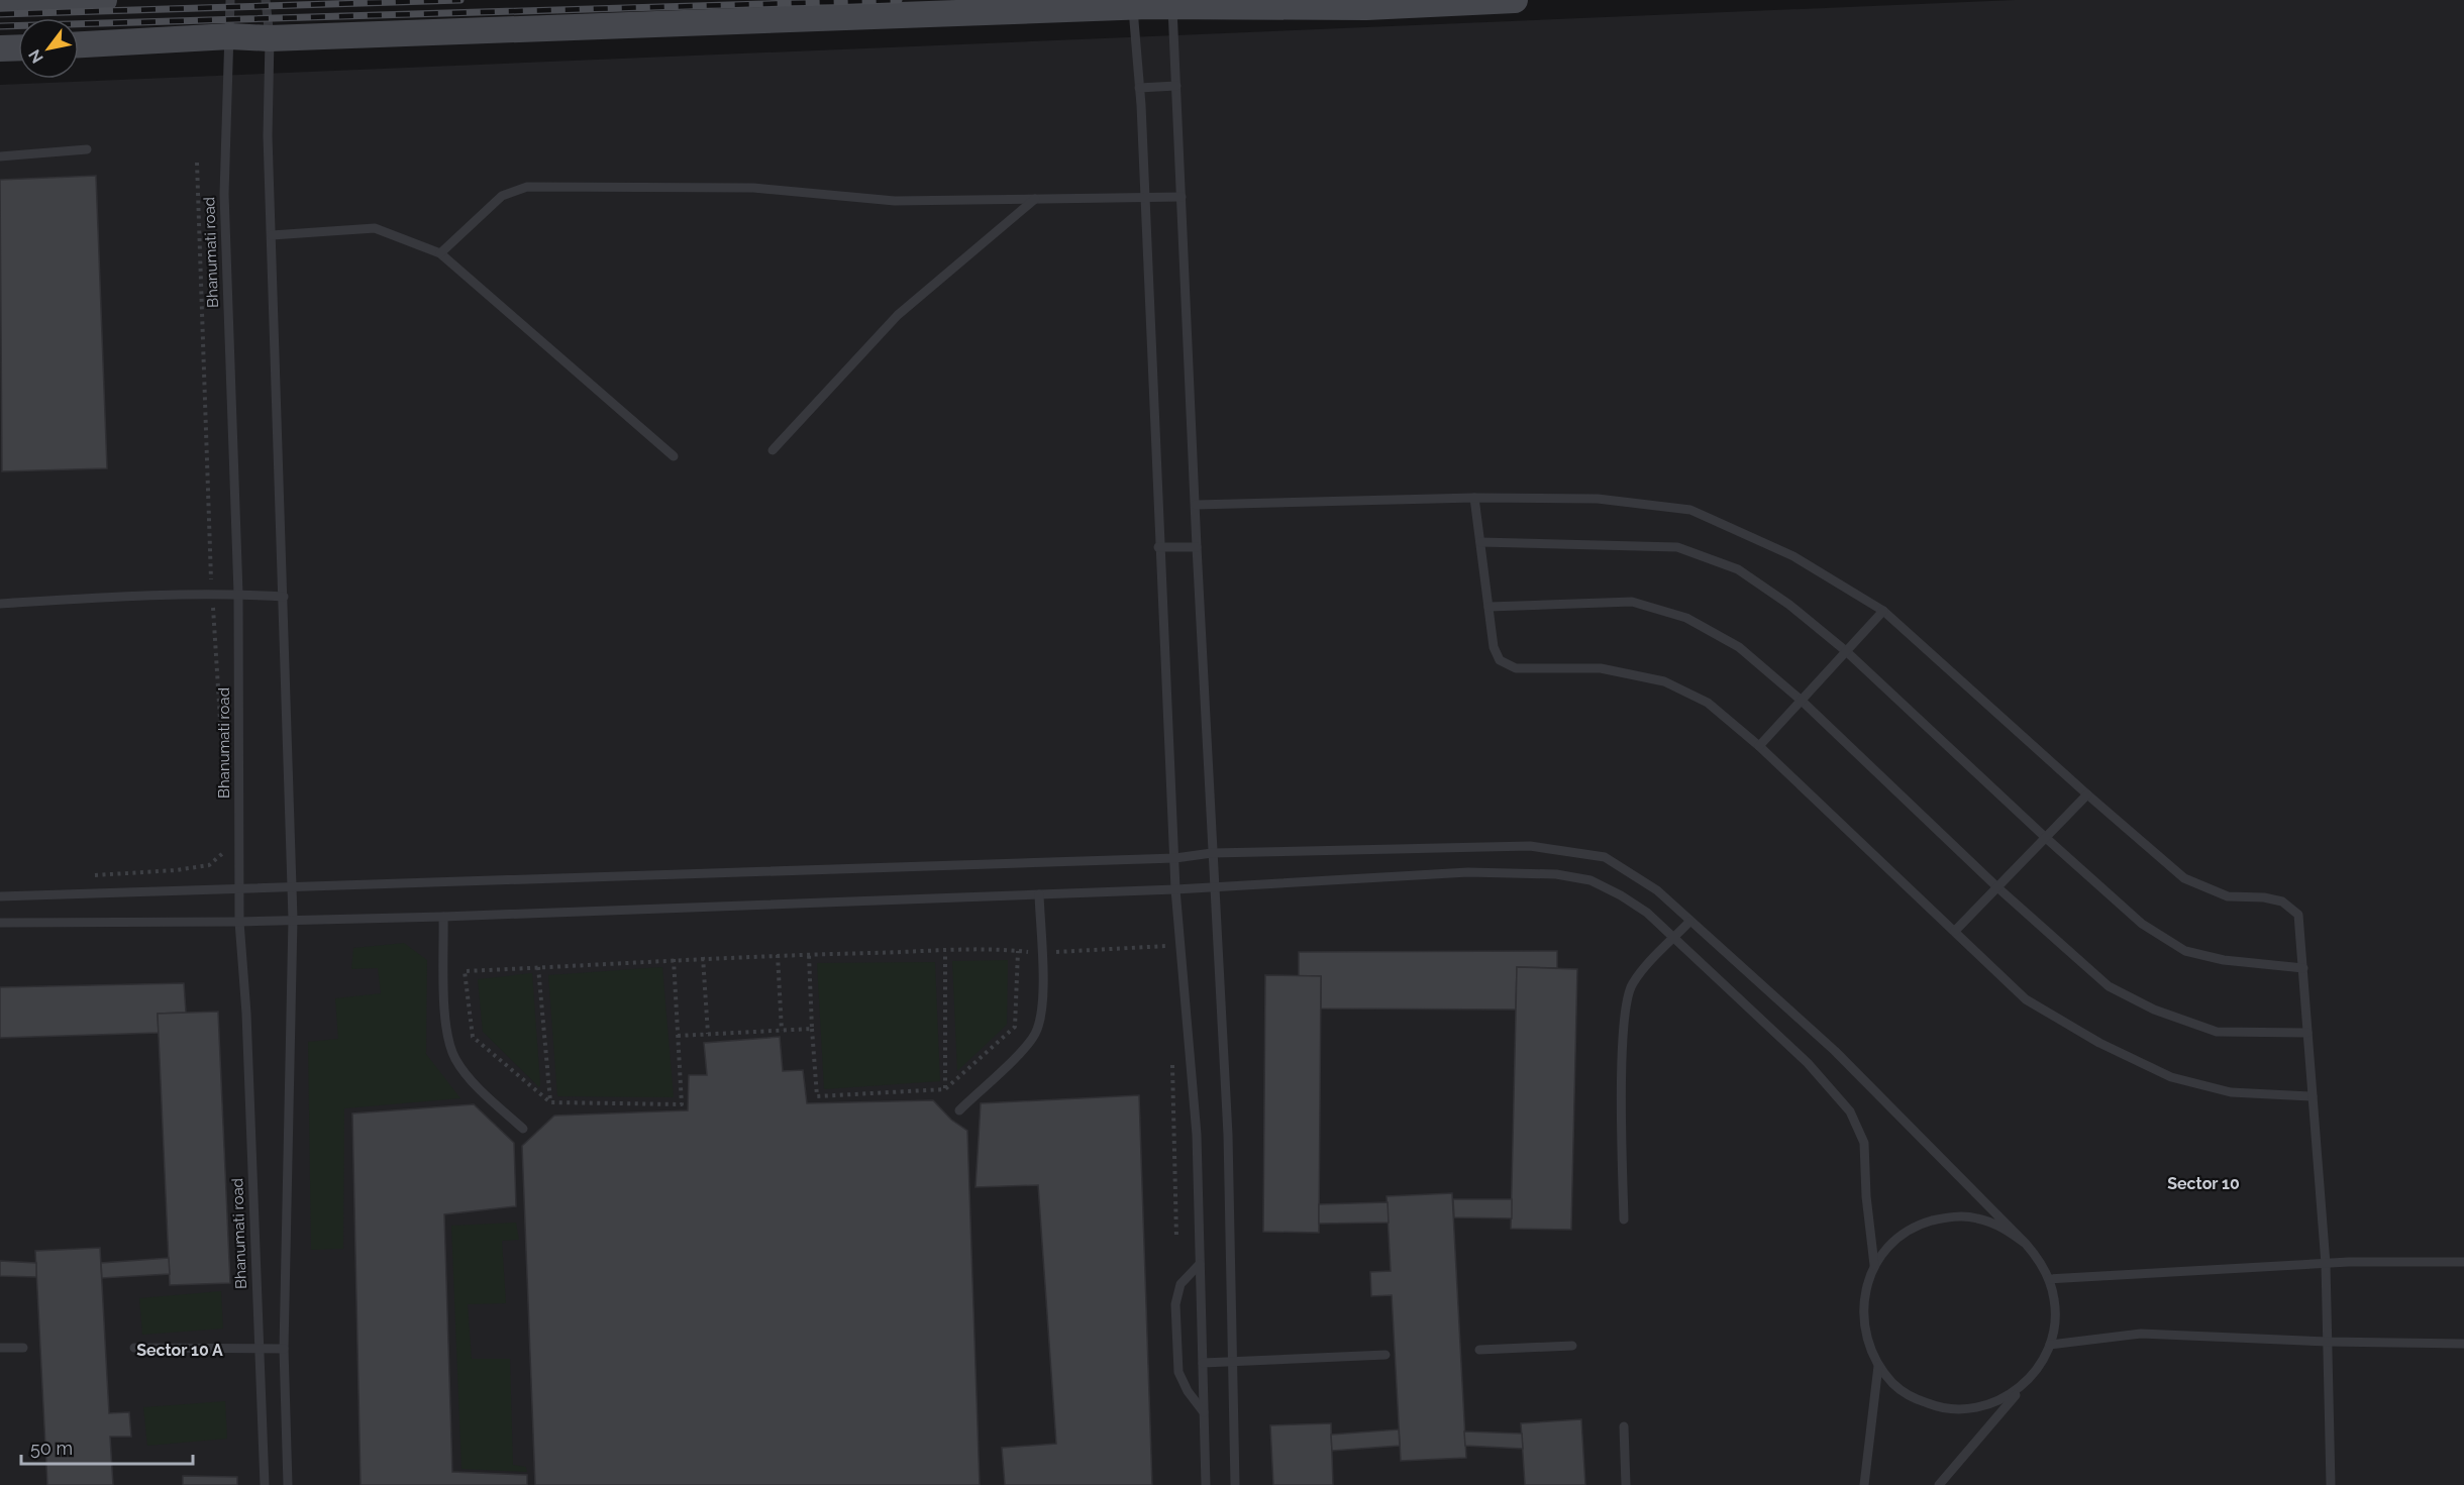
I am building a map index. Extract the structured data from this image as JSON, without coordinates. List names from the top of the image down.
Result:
{
  "streets": {
    "lane": ["Bhanumati road"]
  },
  "districts": ["Sector 10", "Sector 10 A"],
  "scale_bar": "50 m",
  "north": "bottom left"
}
